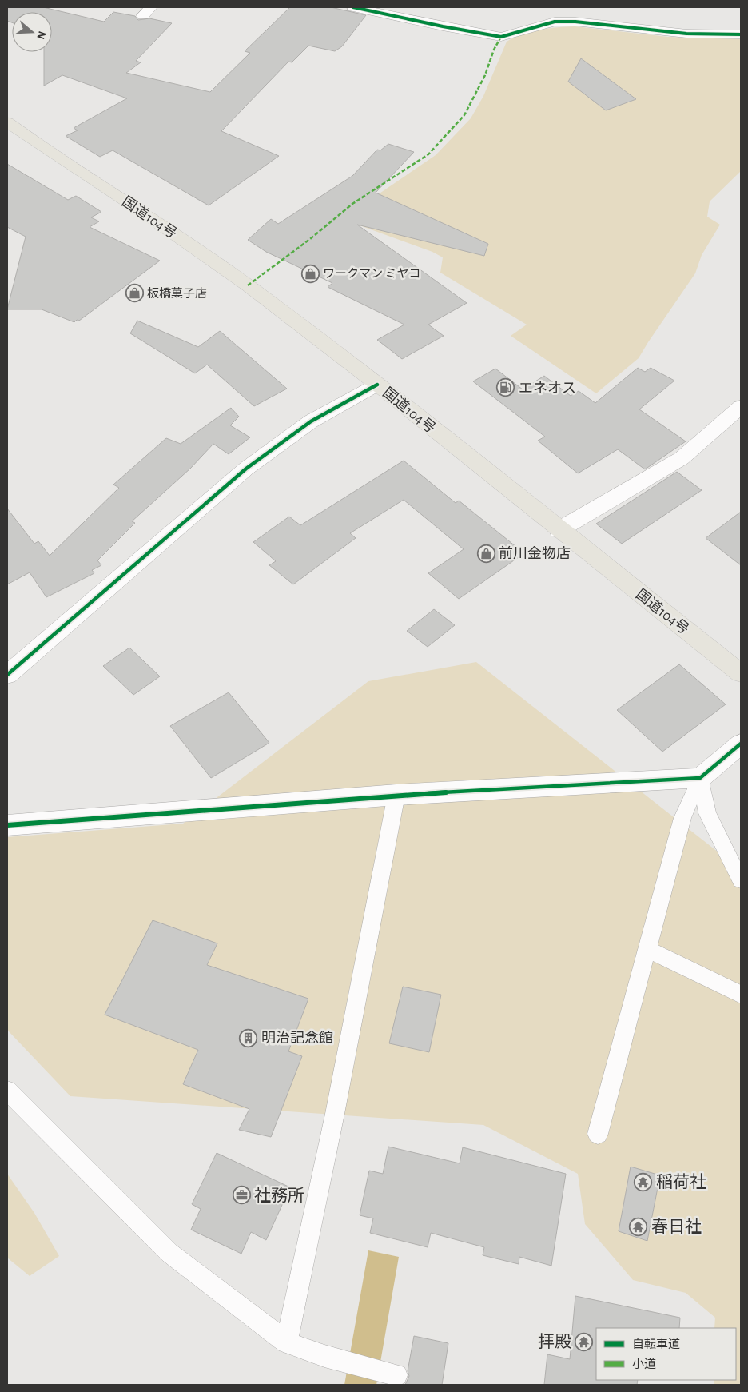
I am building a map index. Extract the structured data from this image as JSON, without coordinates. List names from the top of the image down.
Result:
{
  "streets": {
    "highway": ["国道104号"]
  },
  "places": {
    "shop": ["ワークマン ミヤコ", "板橋菓子店", "前川金物店"],
    "fuel station": ["エネオス"],
    "building": ["明治記念館"],
    "temple": ["稲荷社", "春日社", "拝殿"],
    "office": ["社務所"]
  },
  "legend": ["自転車道", "小道"],
  "north": "right"
}
